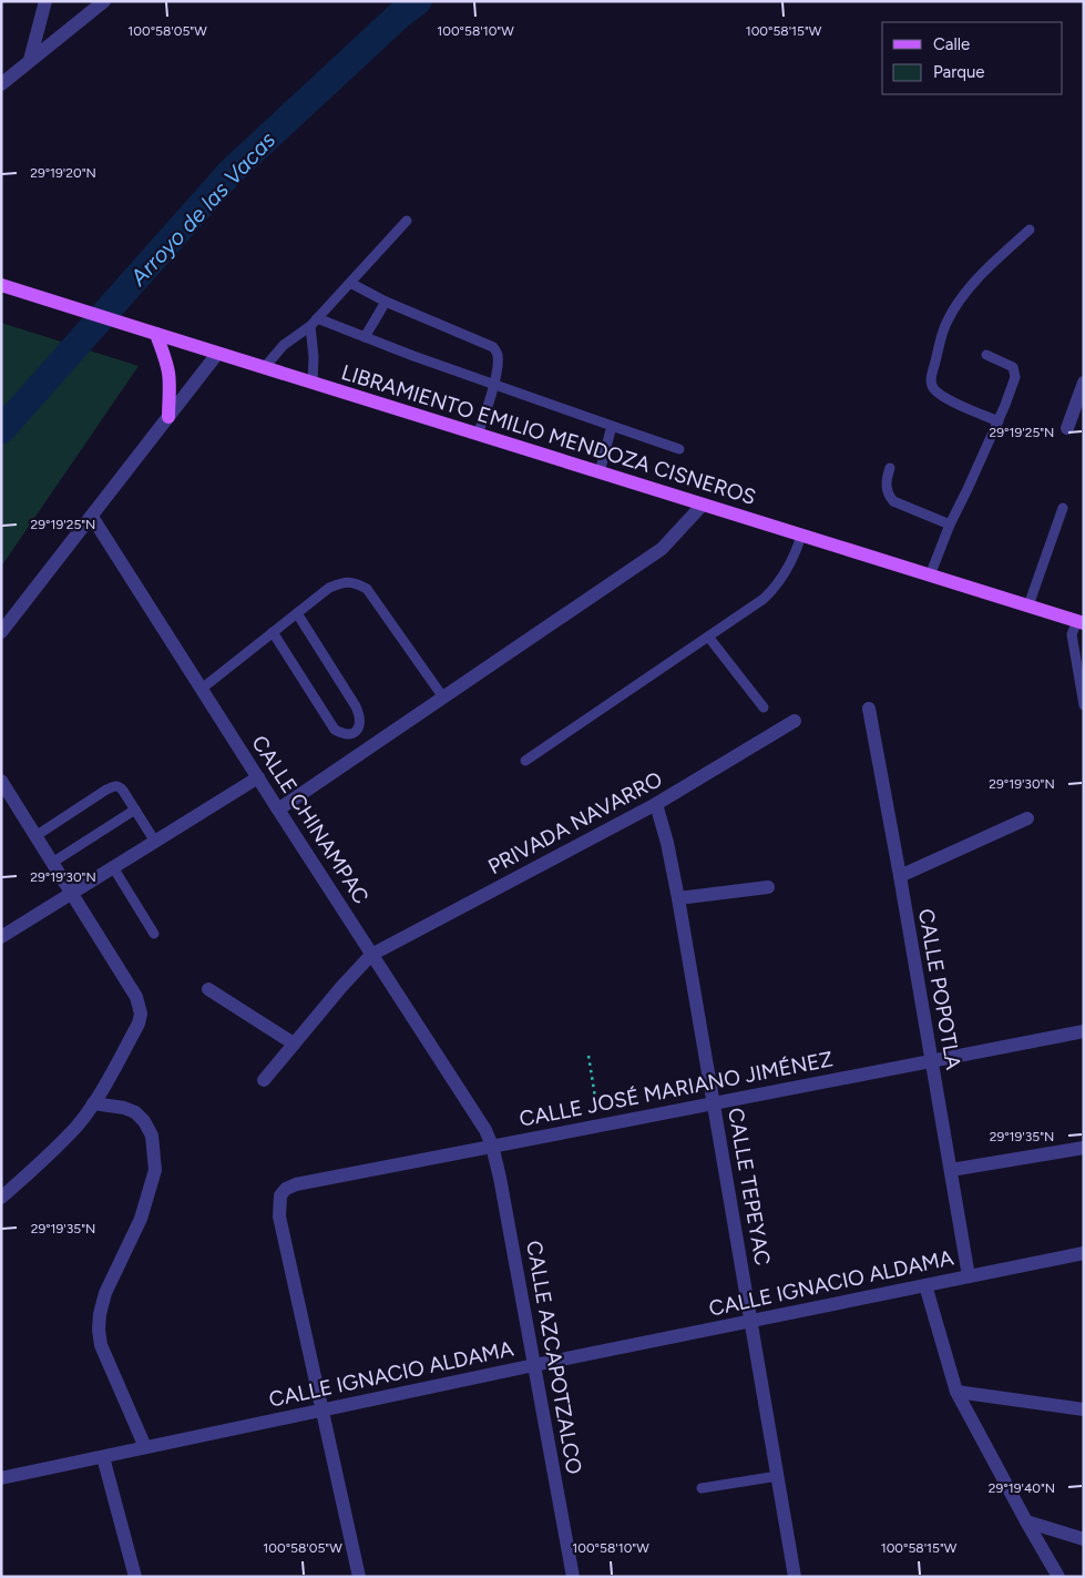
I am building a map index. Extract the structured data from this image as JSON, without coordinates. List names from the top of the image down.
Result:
{
  "streets": {
    "main road": ["LIBRAMIENTO EMILIO MENDOZA CISNEROS"],
    "street": [
      "CALLE CHINAMPAC",
      "PRIVADA NAVARRO",
      "CALLE POPOTLA",
      "CALLE JOSÉ MARIANO JIMÉNEZ",
      "CALLE TEPEYAC",
      "CALLE IGNACIO ALDAMA",
      "CALLE AZCAPOTZALCO"
    ]
  },
  "crossings": [
    ["CALLE CHINAMPAC", "PRIVADA NAVARRO"],
    ["CALLE CHINAMPAC", "CALLE JOSÉ MARIANO JIMÉNEZ"],
    ["CALLE CHINAMPAC", "CALLE AZCAPOTZALCO"],
    ["PRIVADA NAVARRO", "CALLE TEPEYAC"],
    ["CALLE POPOTLA", "CALLE JOSÉ MARIANO JIMÉNEZ"],
    ["CALLE POPOTLA", "CALLE IGNACIO ALDAMA"],
    ["CALLE JOSÉ MARIANO JIMÉNEZ", "CALLE TEPEYAC"],
    ["CALLE JOSÉ MARIANO JIMÉNEZ", "CALLE IGNACIO ALDAMA"],
    ["CALLE JOSÉ MARIANO JIMÉNEZ", "CALLE AZCAPOTZALCO"],
    ["CALLE TEPEYAC", "CALLE IGNACIO ALDAMA"],
    ["CALLE IGNACIO ALDAMA", "CALLE AZCAPOTZALCO"]
  ],
  "water": ["Arroyo de las Vacas"],
  "legend": ["Calle", "Parque"],
  "coordinates": [
    "100°58'05\"W",
    "100°58'10\"W",
    "100°58'15\"W",
    "29°19'20\"N",
    "29°19'25\"N",
    "29°19'30\"N",
    "29°19'35\"N",
    "29°19'40\"N"
  ]
}
